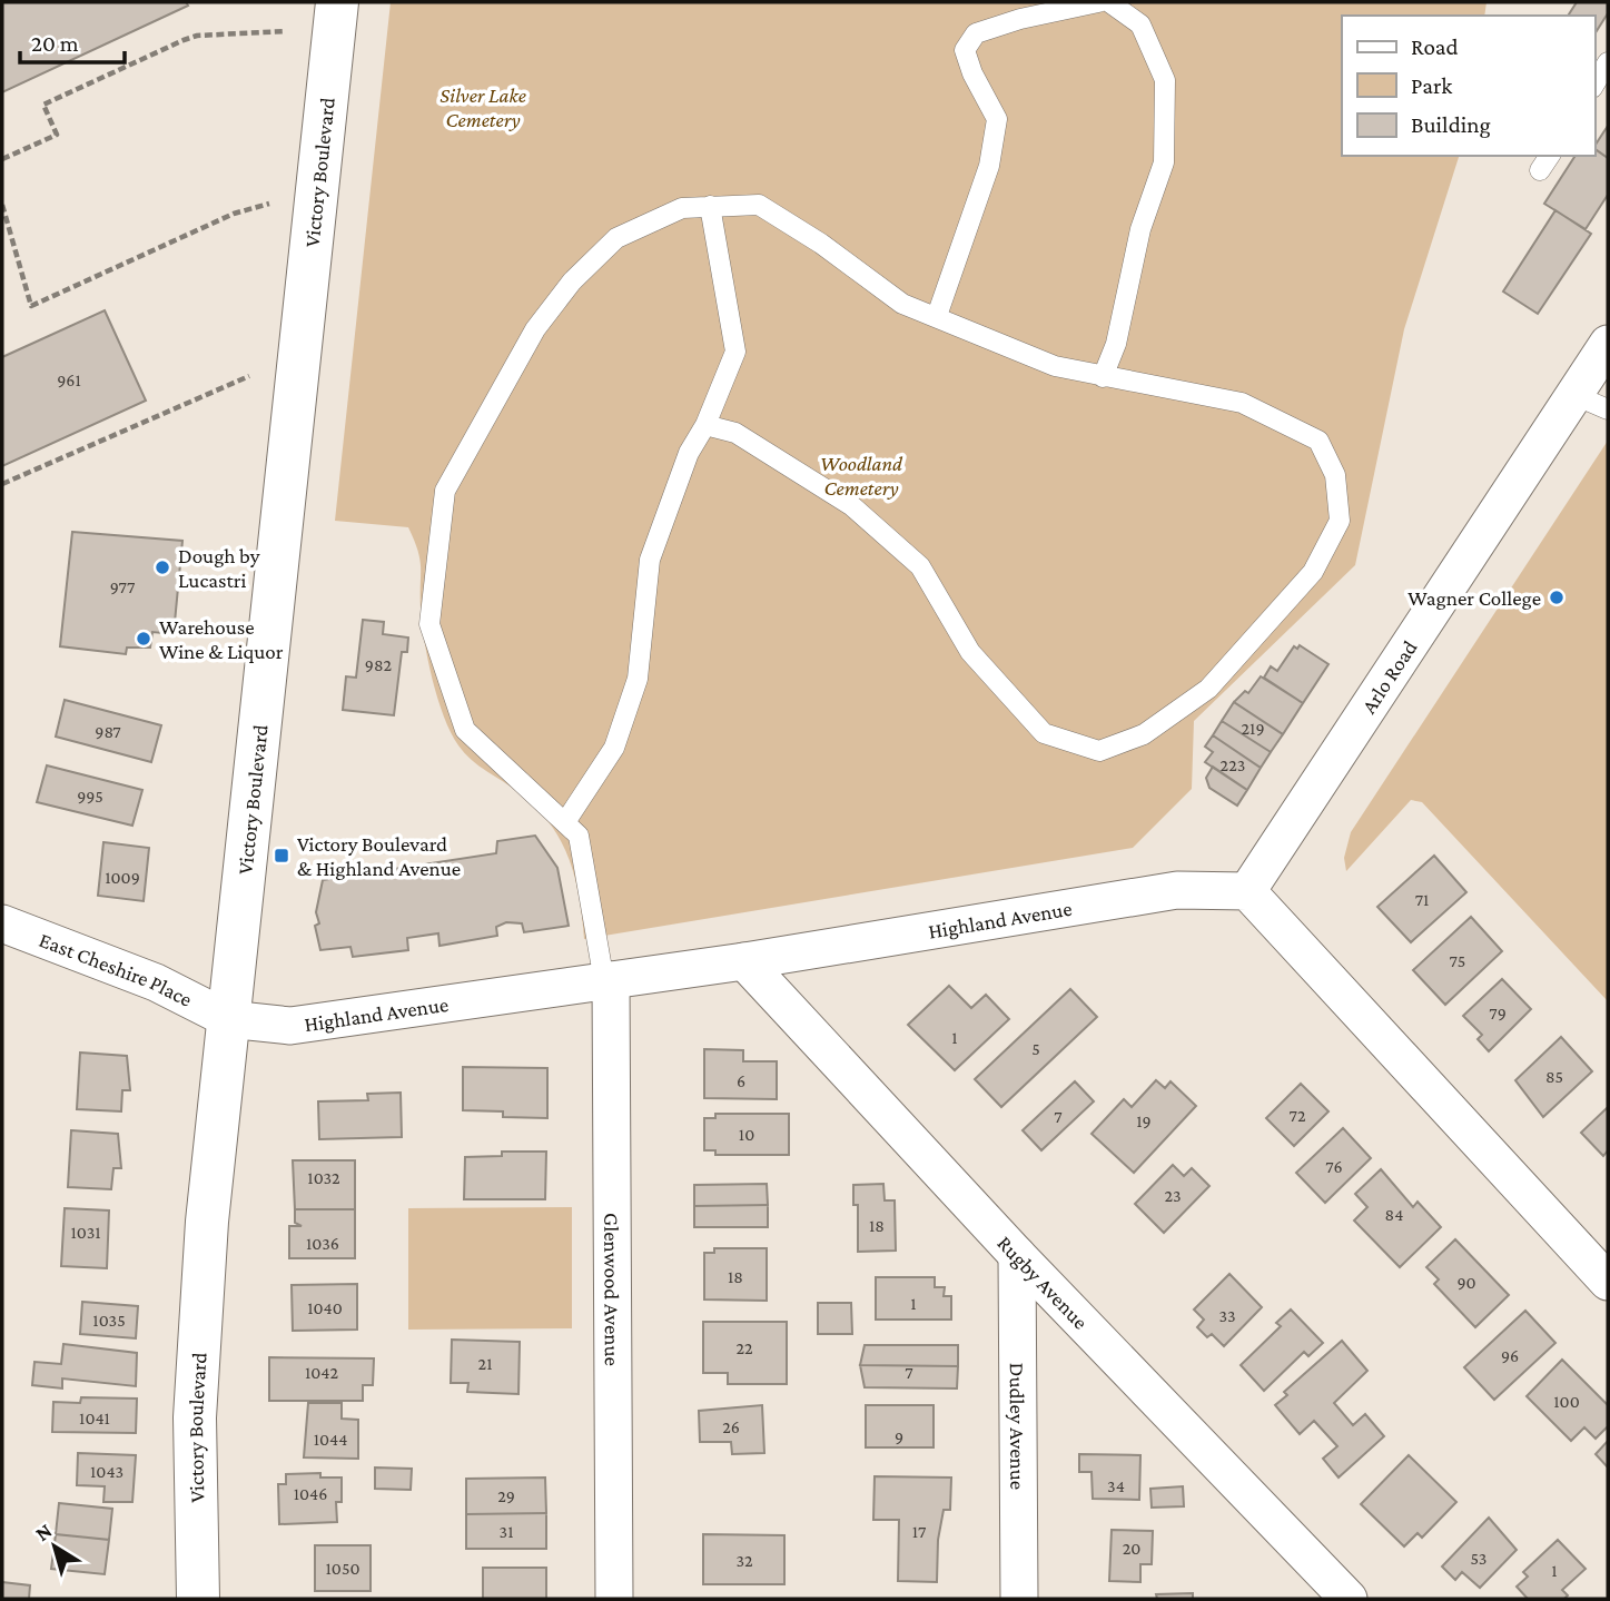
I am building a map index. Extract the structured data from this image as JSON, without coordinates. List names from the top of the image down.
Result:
{
  "streets": {
    "main road": ["Victory Boulevard"],
    "street": [
      "Arlo Road",
      "Highland Avenue",
      "East Cheshire Place",
      "Rugby Avenue",
      "Glenwood Avenue",
      "Dudley Avenue"
    ]
  },
  "crossings": [
    ["Victory Boulevard", "Highland Avenue"],
    ["Victory Boulevard", "East Cheshire Place"],
    ["Arlo Road", "Highland Avenue"],
    ["Highland Avenue", "East Cheshire Place"],
    ["Highland Avenue", "Rugby Avenue"],
    ["Highland Avenue", "Glenwood Avenue"],
    ["Rugby Avenue", "Dudley Avenue"]
  ],
  "parks": ["Silver Lake Cemetery", "Woodland Cemetery"],
  "places": {
    "other": ["Dough by Lucastri", "Wagner College", "Warehouse Wine & Liquor"],
    "transit": ["Victory Boulevard & Highland Avenue"]
  },
  "house_numbers": [
    "961",
    "977",
    "982",
    "219",
    "987",
    "223",
    "995",
    "1009",
    "71",
    "75",
    "79",
    "1",
    "5",
    "85",
    "6",
    "72",
    "7",
    "19",
    "10",
    "76",
    "1032",
    "23",
    "84",
    "18",
    "1031",
    "1036",
    "18",
    "90",
    "1",
    "1040",
    "33",
    "1035",
    "22",
    "96",
    "21",
    "1042",
    "7",
    "100",
    "1041",
    "26",
    "9",
    "1044",
    "1043",
    "34",
    "1046",
    "29",
    "31",
    "17",
    "20",
    "53",
    "32",
    "1050",
    "1"
  ],
  "legend": ["Road", "Park", "Building"],
  "scale_bar": "20 m",
  "north": "top left"
}
